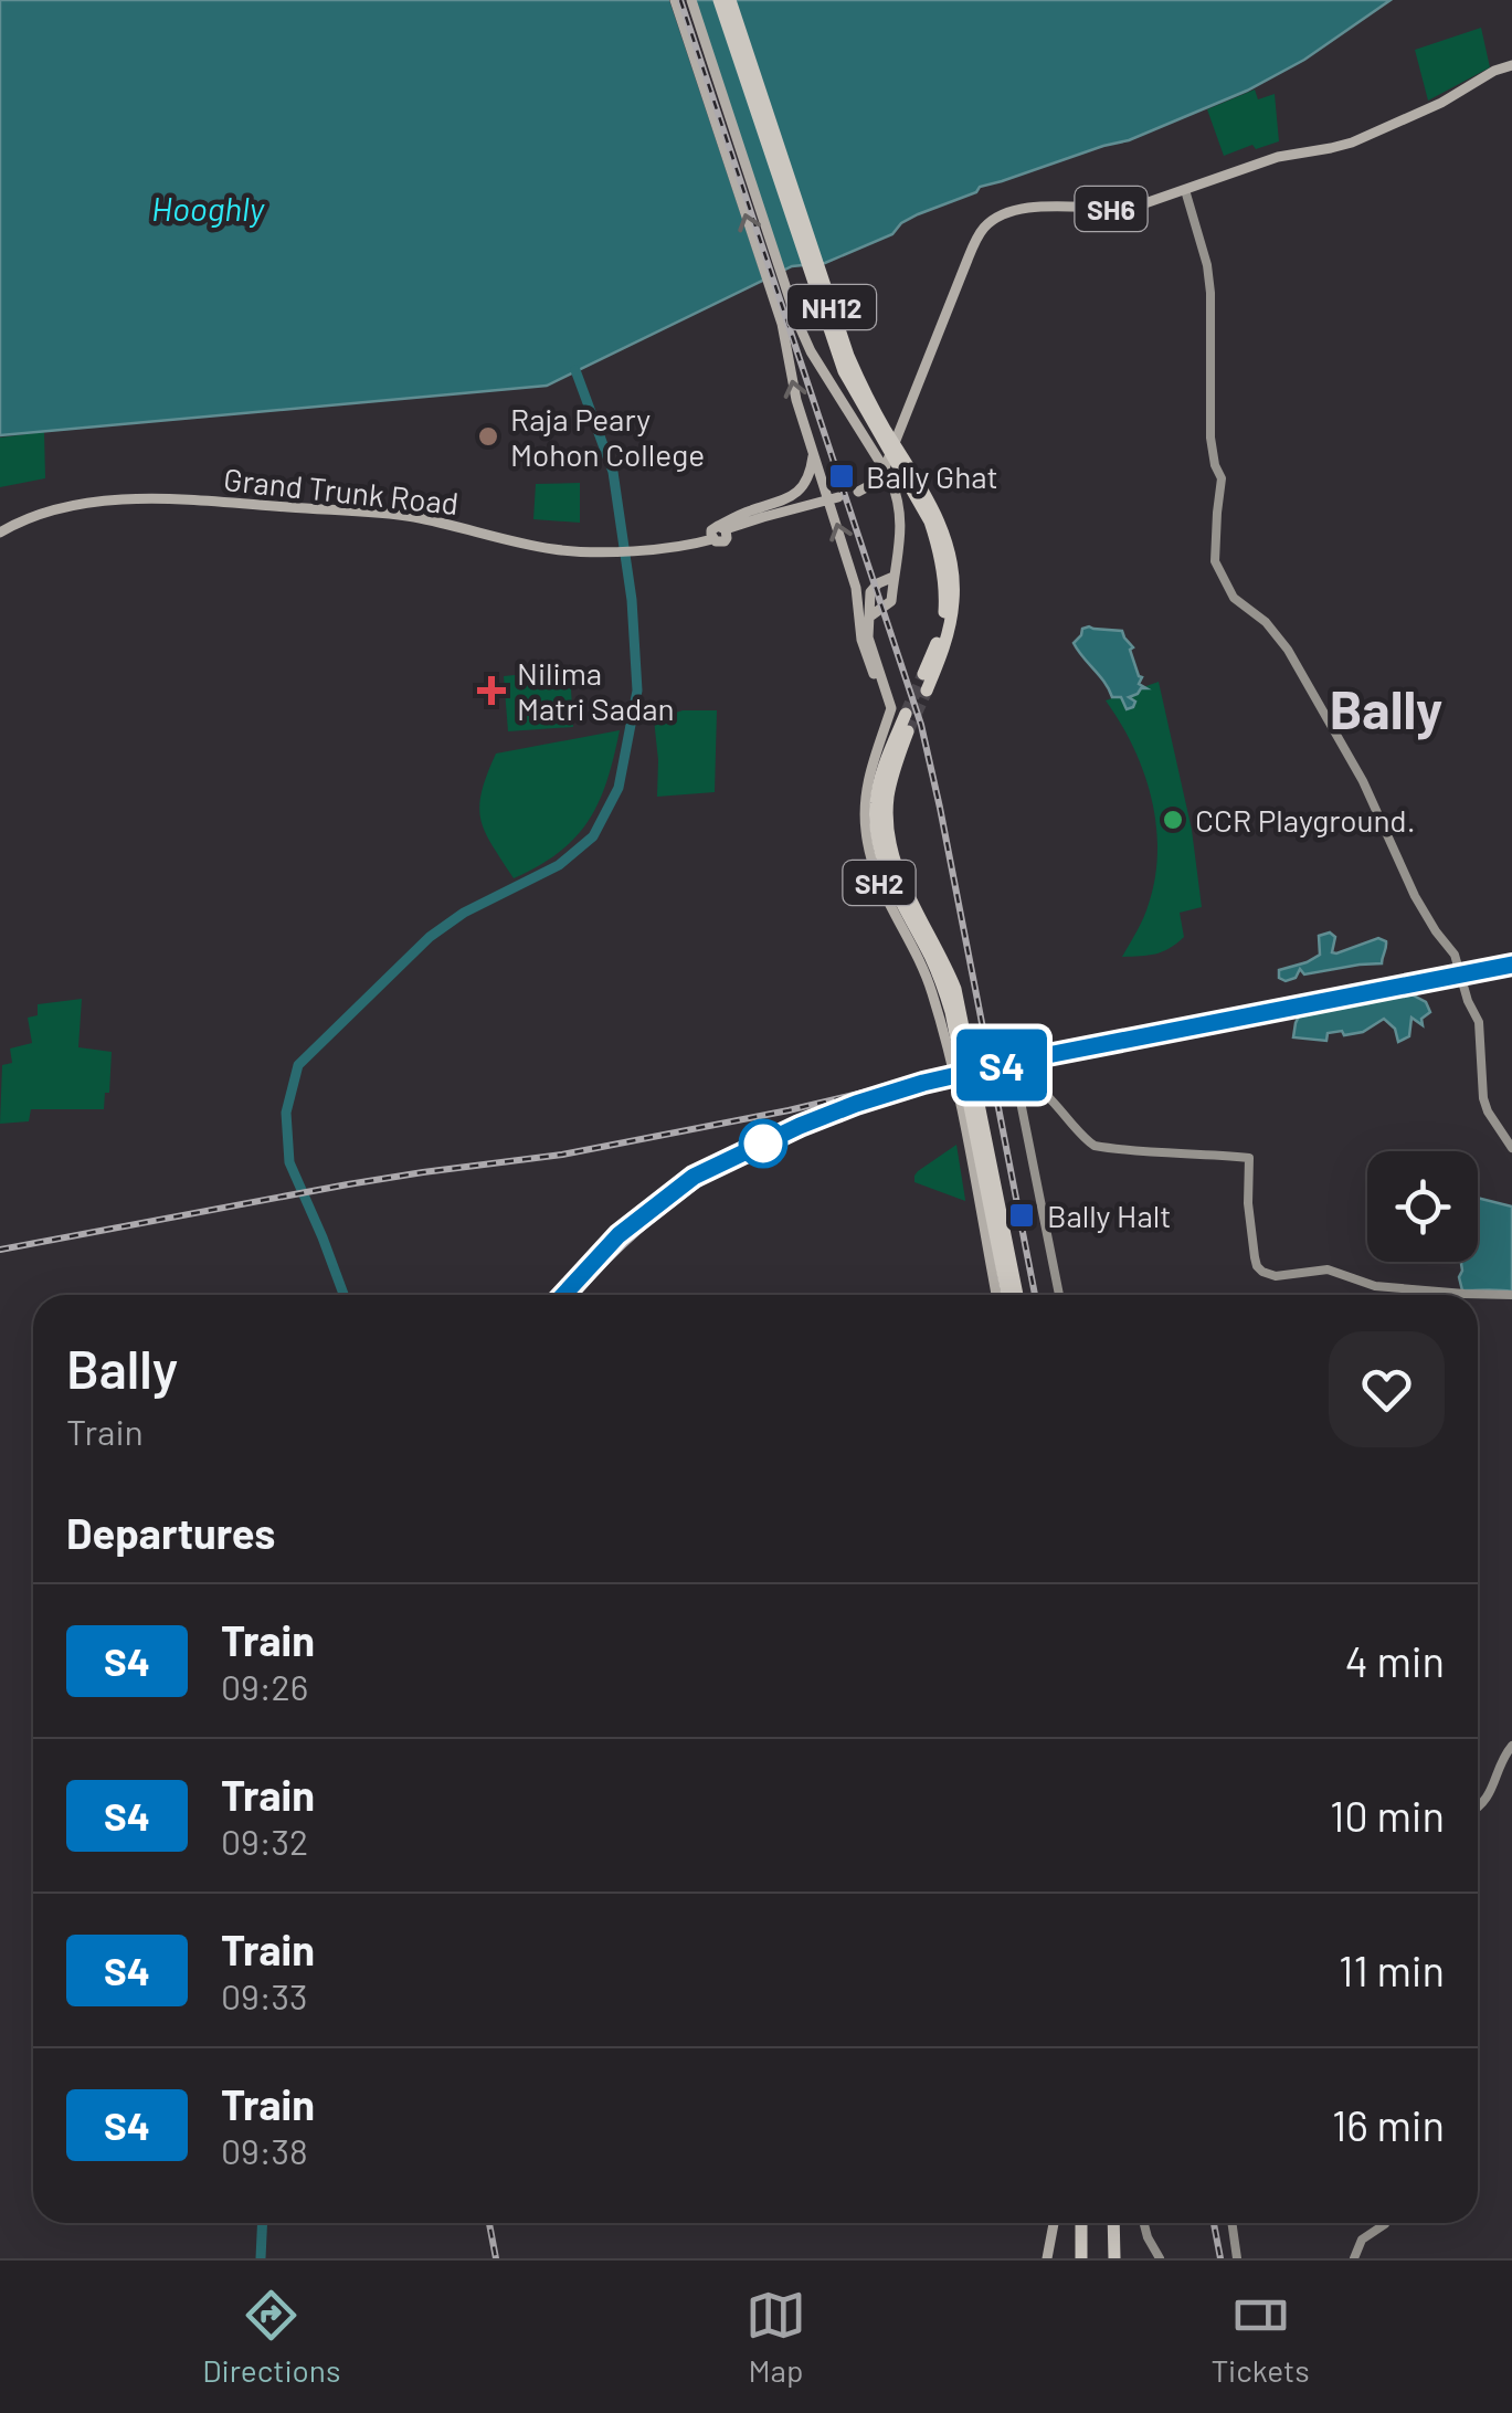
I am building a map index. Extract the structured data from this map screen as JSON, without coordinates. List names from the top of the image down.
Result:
{
  "streets": {
    "highway": ["NH12"],
    "main road": ["SH6", "Grand Trunk Road", "SH2"]
  },
  "districts": ["Bally"],
  "water": ["Hooghly"],
  "places": {
    "other": ["Raja Peary Mohon College", "CCR Playground."],
    "transit": ["Bally Ghat", "Bally Halt"],
    "health": ["Nilima Matri Sadan"]
  },
  "page": {
    "on_map": "S4",
    "heading": [
      ["Bally", "Train"],
      "Departures"
    ],
    "list": [
      {
        "mark": "S4",
        "name": "Train",
        "note": "09:26",
        "value": "4 min"
      },
      {
        "mark": "S4",
        "name": "Train",
        "note": "09:32",
        "value": "10 min"
      },
      {
        "mark": "S4",
        "name": "Train",
        "note": "09:33",
        "value": "11 min"
      },
      {
        "mark": "S4",
        "name": "Train",
        "note": "09:38",
        "value": "16 min"
      }
    ],
    "tabs": ["Directions", "Map", "Tickets"]
  }
}
